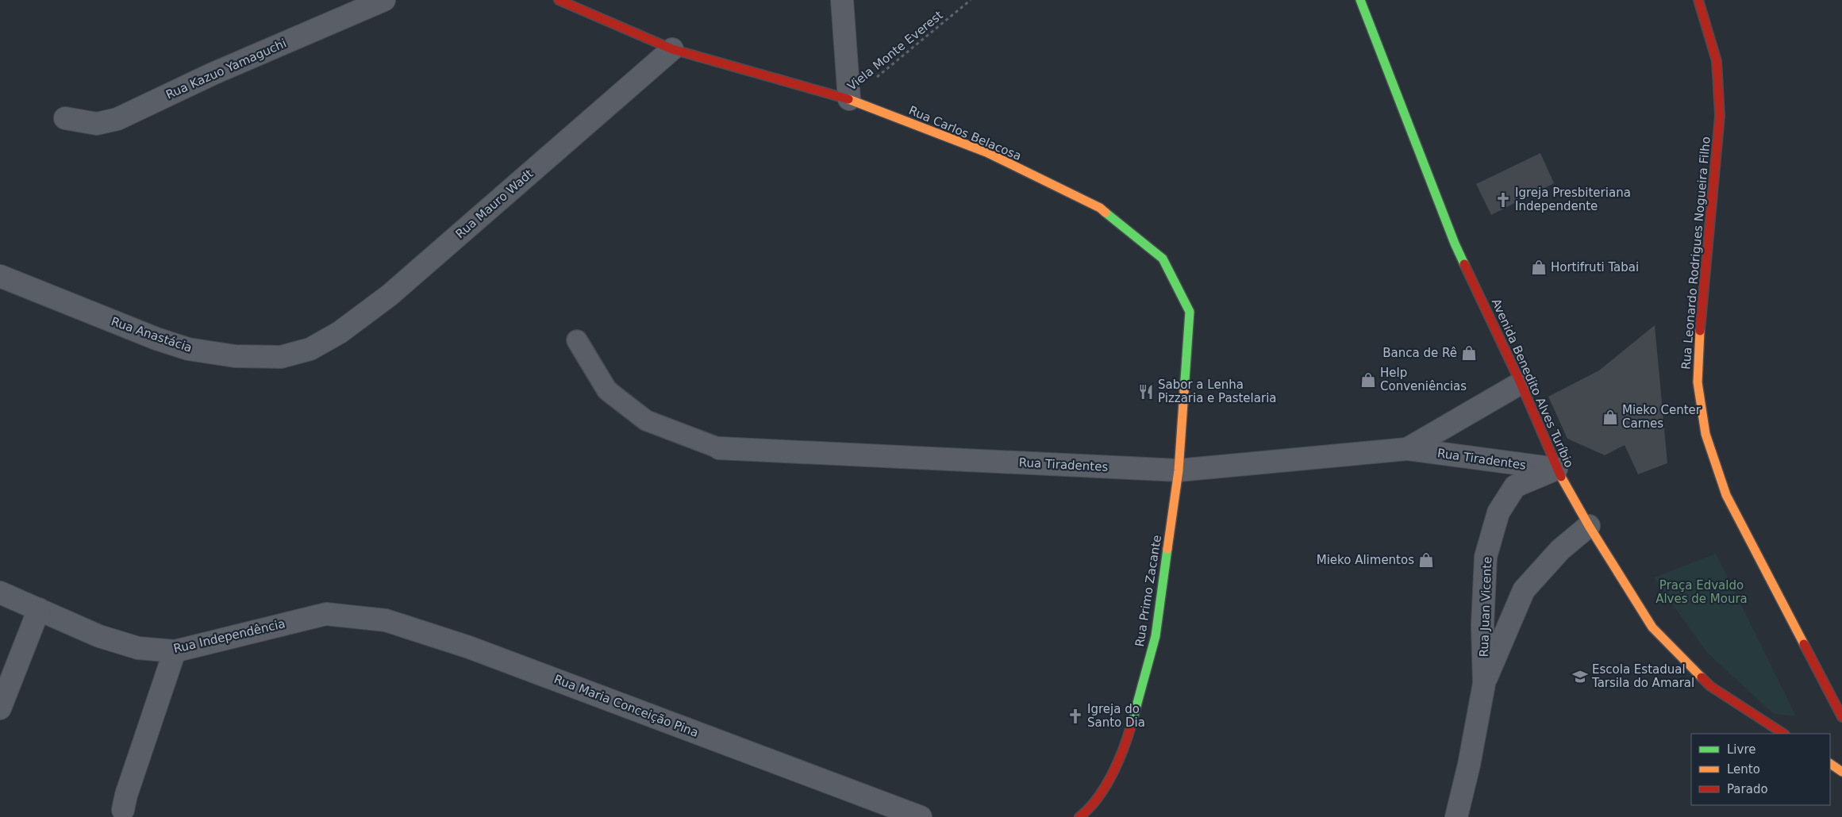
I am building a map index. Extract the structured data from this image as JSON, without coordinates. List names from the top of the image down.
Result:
{
  "streets": {
    "street": [
      "Rua Kazuo Yamaguchi",
      "Rua Carlos Belacosa",
      "Rua Mauro Wadt",
      "Rua Leonardo Rodrigues Nogueira Filho",
      "Rua Anastácia",
      "Avenida Benedito Alves Turíbio",
      "Rua Tiradentes",
      "Rua Primo Zacante",
      "Rua Juan Vicente",
      "Rua Independência",
      "Rua Maria Conceição Pina"
    ],
    "path": ["Viela Monte Everest"]
  },
  "crossings": [
    ["Viela Monte Everest", "Rua Carlos Belacosa"],
    ["Rua Carlos Belacosa", "Rua Mauro Wadt"],
    ["Rua Carlos Belacosa", "Rua Tiradentes"],
    ["Rua Carlos Belacosa", "Rua Primo Zacante"],
    ["Rua Mauro Wadt", "Rua Anastácia"],
    ["Avenida Benedito Alves Turíbio", "Rua Tiradentes"],
    ["Avenida Benedito Alves Turíbio", "Rua Juan Vicente"],
    ["Rua Tiradentes", "Rua Primo Zacante"],
    ["Rua Tiradentes", "Rua Juan Vicente"],
    ["Rua Independência", "Rua Maria Conceição Pina"]
  ],
  "parks": ["Praça Edvaldo Alves de Moura"],
  "places": {
    "church": ["Igreja Presbiteriana Independente", "Igreja do Santo Dia"],
    "shop": [
      "Hortifruti Tabai",
      "Banca de Rê",
      "Help Conveniências",
      "Mieko Center Carnes",
      "Mieko Alimentos"
    ],
    "restaurant": ["Sabor a Lenha Pizzaria e Pastelaria"],
    "school or university": ["Escola Estadual Tarsila do Amaral"]
  },
  "legend": ["Livre", "Lento", "Parado"]
}
